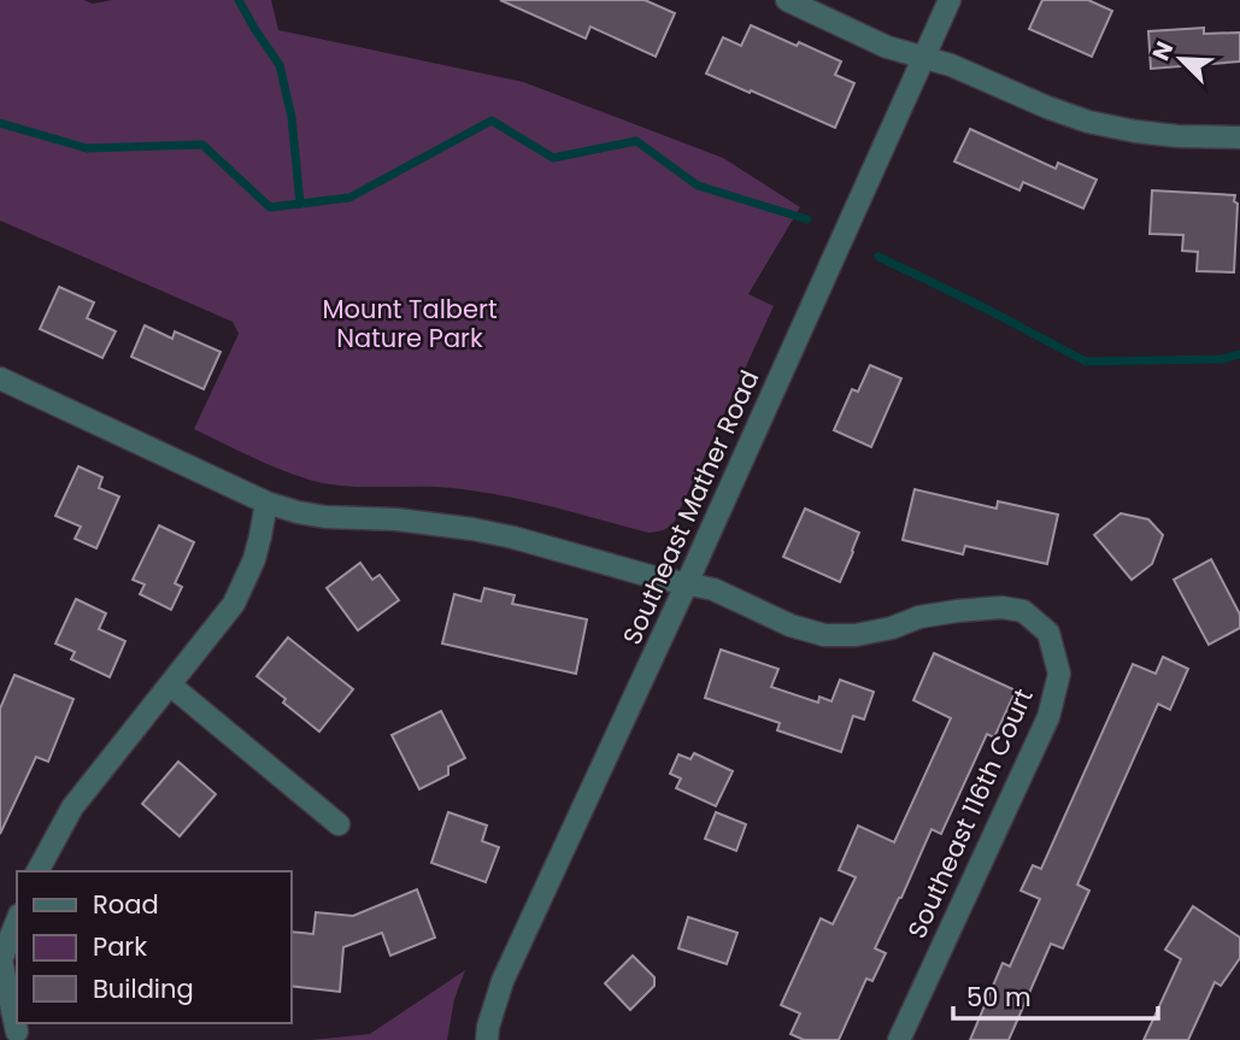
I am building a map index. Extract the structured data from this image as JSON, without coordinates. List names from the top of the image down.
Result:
{
  "streets": {
    "street": ["Southeast Mather Road", "Southeast 116th Court"]
  },
  "crossings": [
    ["Southeast Mather Road", "Southeast 116th Court"]
  ],
  "parks": ["Mount Talbert Nature Park"],
  "legend": ["Road", "Park", "Building"],
  "scale_bar": "50 m",
  "north": "top left"
}
